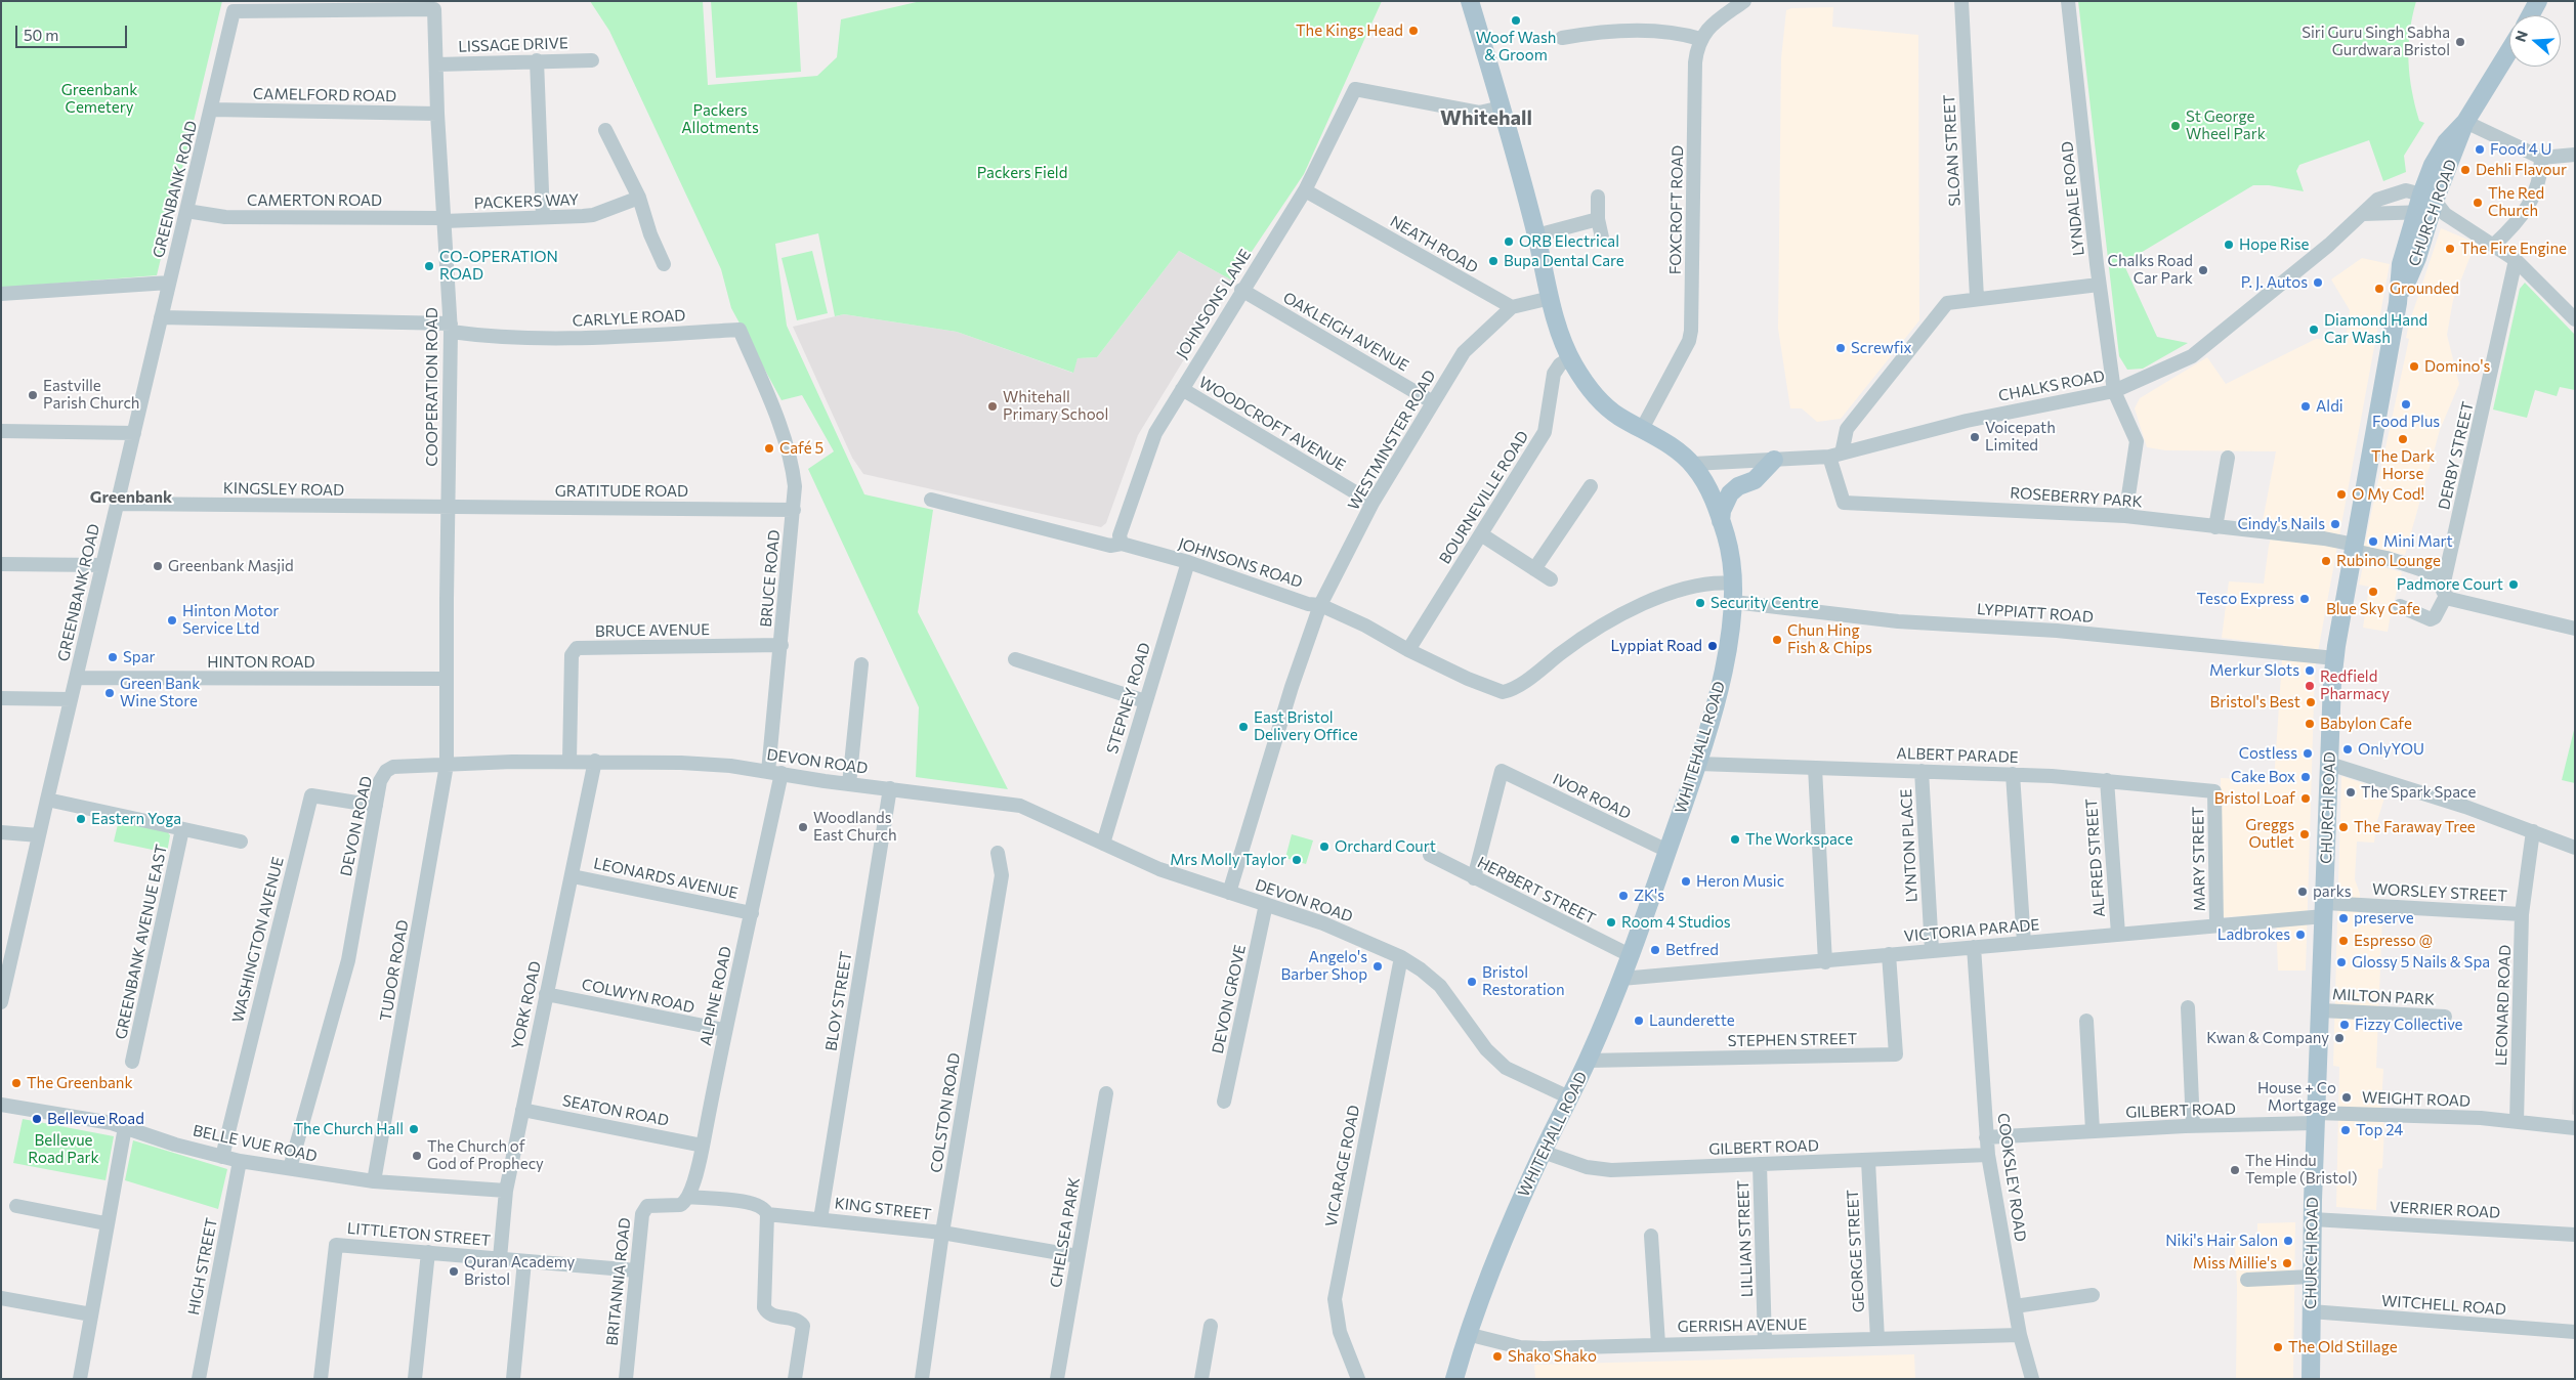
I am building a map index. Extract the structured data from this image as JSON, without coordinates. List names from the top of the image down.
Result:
{
  "streets": {
    "main road": ["CHURCH ROAD", "WHITEHALL ROAD"],
    "street": [
      "LISSAGE DRIVE",
      "CAMELFORD ROAD",
      "SLOAN STREET",
      "GREENBANK ROAD",
      "LYNDALE ROAD",
      "CAMERTON ROAD",
      "PACKERS WAY",
      "FOXCROFT ROAD",
      "NEATH ROAD",
      "JOHNSONS LANE",
      "CARLYLE ROAD",
      "OAKLEIGH AVENUE",
      "CHALKS ROAD",
      "COOPERATION ROAD",
      "WOODCROFT AVENUE",
      "WESTMINSTER ROAD",
      "DERBY STREET",
      "KINGSLEY ROAD",
      "GRATITUDE ROAD",
      "BOURNEVILLE ROAD",
      "ROSEBERRY PARK",
      "JOHNSONS ROAD",
      "BRUCE ROAD",
      "LYPPIATT ROAD",
      "BRUCE AVENUE",
      "HINTON ROAD",
      "STEPNEY ROAD",
      "ALBERT PARADE",
      "DEVON ROAD",
      "IVOR ROAD",
      "LYNTON PLACE",
      "ALFRED STREET",
      "MARY STREET",
      "LEONARDS AVENUE",
      "HERBERT STREET",
      "WORSLEY STREET",
      "VICTORIA PARADE",
      "WASHINGTON AVENUE",
      "GREENBANK AVENUE EAST",
      "TUDOR ROAD",
      "COLWYN ROAD",
      "ALPINE ROAD",
      "MILTON PARK",
      "DEVON GROVE",
      "BLOY STREET",
      "YORK ROAD",
      "LEONARD ROAD",
      "STEPHEN STREET",
      "WEIGHT ROAD",
      "SEATON ROAD",
      "GILBERT ROAD",
      "COLSTON ROAD",
      "BELLE VUE ROAD",
      "VICARAGE ROAD",
      "COOKSLEY ROAD",
      "KING STREET",
      "VERRIER ROAD",
      "CHELSEA PARK",
      "LITTLETON STREET",
      "LILLIAN STREET",
      "GEORGE STREET",
      "HIGH STREET",
      "BRITANNIA ROAD",
      "WITCHELL ROAD",
      "GERRISH AVENUE"
    ]
  },
  "crossings": [
    ["LISSAGE DRIVE", "COOPERATION ROAD"],
    ["CAMELFORD ROAD", "GREENBANK ROAD"],
    ["CAMELFORD ROAD", "COOPERATION ROAD"],
    ["GREENBANK ROAD", "CAMERTON ROAD"],
    ["GREENBANK ROAD", "CARLYLE ROAD"],
    ["GREENBANK ROAD", "COOPERATION ROAD"],
    ["GREENBANK ROAD", "KINGSLEY ROAD"],
    ["GREENBANK ROAD", "HINTON ROAD"],
    ["GREENBANK ROAD", "GREENBANK AVENUE EAST"],
    ["LYNDALE ROAD", "CHALKS ROAD"],
    ["LYNDALE ROAD", "ROSEBERRY PARK"],
    ["CAMERTON ROAD", "PACKERS WAY"],
    ["CAMERTON ROAD", "COOPERATION ROAD"],
    ["PACKERS WAY", "COOPERATION ROAD"],
    ["FOXCROFT ROAD", "WHITEHALL ROAD"],
    ["CHURCH ROAD", "CHALKS ROAD"],
    ["CHURCH ROAD", "ROSEBERRY PARK"],
    ["CHURCH ROAD", "LYPPIATT ROAD"],
    ["CHURCH ROAD", "WORSLEY STREET"],
    ["CHURCH ROAD", "VICTORIA PARADE"],
    ["CHURCH ROAD", "MILTON PARK"],
    ["CHURCH ROAD", "WEIGHT ROAD"],
    ["CHURCH ROAD", "GILBERT ROAD"],
    ["CHURCH ROAD", "VERRIER ROAD"],
    ["CHURCH ROAD", "WITCHELL ROAD"],
    ["NEATH ROAD", "JOHNSONS LANE"],
    ["NEATH ROAD", "WESTMINSTER ROAD"],
    ["JOHNSONS LANE", "OAKLEIGH AVENUE"],
    ["JOHNSONS LANE", "WOODCROFT AVENUE"],
    ["JOHNSONS LANE", "JOHNSONS ROAD"],
    ["JOHNSONS LANE", "WHITEHALL ROAD"],
    ["CARLYLE ROAD", "COOPERATION ROAD"],
    ["CARLYLE ROAD", "BRUCE ROAD"],
    ["OAKLEIGH AVENUE", "WESTMINSTER ROAD"],
    ["CHALKS ROAD", "ROSEBERRY PARK"],
    ["CHALKS ROAD", "WHITEHALL ROAD"],
    ["COOPERATION ROAD", "KINGSLEY ROAD"],
    ["COOPERATION ROAD", "GRATITUDE ROAD"],
    ["COOPERATION ROAD", "HINTON ROAD"],
    ["COOPERATION ROAD", "DEVON ROAD"],
    ["COOPERATION ROAD", "TUDOR ROAD"],
    ["WOODCROFT AVENUE", "WESTMINSTER ROAD"],
    ["WESTMINSTER ROAD", "JOHNSONS ROAD"],
    ["WESTMINSTER ROAD", "DEVON ROAD"],
    ["DERBY STREET", "ROSEBERRY PARK"],
    ["KINGSLEY ROAD", "GRATITUDE ROAD"],
    ["GRATITUDE ROAD", "BRUCE ROAD"],
    ["BOURNEVILLE ROAD", "JOHNSONS ROAD"],
    ["BOURNEVILLE ROAD", "WHITEHALL ROAD"],
    ["JOHNSONS ROAD", "STEPNEY ROAD"],
    ["JOHNSONS ROAD", "WHITEHALL ROAD"],
    ["BRUCE ROAD", "BRUCE AVENUE"],
    ["BRUCE ROAD", "DEVON ROAD"],
    ["BRUCE ROAD", "ALPINE ROAD"],
    ["LYPPIATT ROAD", "WHITEHALL ROAD"],
    ["BRUCE AVENUE", "DEVON ROAD"],
    ["STEPNEY ROAD", "DEVON ROAD"],
    ["WHITEHALL ROAD", "ALBERT PARADE"],
    ["WHITEHALL ROAD", "DEVON ROAD"],
    ["WHITEHALL ROAD", "IVOR ROAD"],
    ["WHITEHALL ROAD", "HERBERT STREET"],
    ["WHITEHALL ROAD", "VICTORIA PARADE"],
    ["WHITEHALL ROAD", "STEPHEN STREET"],
    ["WHITEHALL ROAD", "GILBERT ROAD"],
    ["WHITEHALL ROAD", "GERRISH AVENUE"],
    ["ALBERT PARADE", "LYNTON PLACE"],
    ["ALBERT PARADE", "ALFRED STREET"],
    ["ALBERT PARADE", "MARY STREET"],
    ["DEVON ROAD", "WASHINGTON AVENUE"],
    ["DEVON ROAD", "TUDOR ROAD"],
    ["DEVON ROAD", "ALPINE ROAD"],
    ["DEVON ROAD", "DEVON GROVE"],
    ["DEVON ROAD", "BLOY STREET"],
    ["DEVON ROAD", "YORK ROAD"],
    ["DEVON ROAD", "BELLE VUE ROAD"],
    ["DEVON ROAD", "VICARAGE ROAD"],
    ["IVOR ROAD", "HERBERT STREET"],
    ["LYNTON PLACE", "VICTORIA PARADE"],
    ["ALFRED STREET", "VICTORIA PARADE"],
    ["MARY STREET", "VICTORIA PARADE"],
    ["LEONARDS AVENUE", "ALPINE ROAD"],
    ["LEONARDS AVENUE", "YORK ROAD"],
    ["WORSLEY STREET", "VICTORIA PARADE"],
    ["WORSLEY STREET", "LEONARD ROAD"],
    ["VICTORIA PARADE", "STEPHEN STREET"],
    ["VICTORIA PARADE", "COOKSLEY ROAD"],
    ["WASHINGTON AVENUE", "BELLE VUE ROAD"],
    ["TUDOR ROAD", "BELLE VUE ROAD"],
    ["COLWYN ROAD", "ALPINE ROAD"],
    ["COLWYN ROAD", "YORK ROAD"],
    ["ALPINE ROAD", "SEATON ROAD"],
    ["ALPINE ROAD", "KING STREET"],
    ["ALPINE ROAD", "BRITANNIA ROAD"],
    ["BLOY STREET", "KING STREET"],
    ["YORK ROAD", "SEATON ROAD"],
    ["YORK ROAD", "BELLE VUE ROAD"],
    ["YORK ROAD", "LITTLETON STREET"],
    ["LEONARD ROAD", "WEIGHT ROAD"],
    ["WEIGHT ROAD", "GILBERT ROAD"],
    ["GILBERT ROAD", "COOKSLEY ROAD"],
    ["GILBERT ROAD", "LILLIAN STREET"],
    ["GILBERT ROAD", "GEORGE STREET"],
    ["COLSTON ROAD", "KING STREET"],
    ["BELLE VUE ROAD", "HIGH STREET"],
    ["COOKSLEY ROAD", "GERRISH AVENUE"],
    ["KING STREET", "CHELSEA PARK"],
    ["KING STREET", "BRITANNIA ROAD"],
    ["LITTLETON STREET", "BRITANNIA ROAD"],
    ["LILLIAN STREET", "GERRISH AVENUE"],
    ["GEORGE STREET", "GERRISH AVENUE"]
  ],
  "districts": ["Whitehall", "Greenbank"],
  "parks": [
    "Greenbank Cemetery",
    "Packers Allotments",
    "Packers Field",
    "Bellevue Road Park"
  ],
  "places": [
    "Woof Wash & Groom",
    "The Kings Head",
    "Siri Guru Singh Sabha Gurdwara Bristol",
    "St George Wheel Park",
    "Food 4 U",
    "Dehli Flavour",
    "The Red Church",
    "ORB Electrical",
    "Hope Rise",
    "The Fire Engine",
    "Bupa Dental Care",
    "CO-OPERATION ROAD",
    "Chalks Road Car Park",
    "P. J. Autos",
    "Grounded",
    "Diamond Hand Car Wash",
    "Screwfix",
    "Domino's",
    "Eastville Parish Church",
    "Food Plus",
    "Whitehall Primary School",
    "Aldi",
    "Voicepath Limited",
    "The Dark Horse",
    "Café 5",
    "O My Cod!",
    "Cindy's Nails",
    "Mini Mart",
    "Rubino Lounge",
    "Greenbank Masjid",
    "Padmore Court",
    "Blue Sky Cafe",
    "Tesco Express",
    "Security Centre",
    "Hinton Motor Service Ltd",
    "Chun Hing Fish & Chips",
    "Lyppiat Road",
    "Spar",
    "Merkur Slots",
    "Redfield Pharmacy",
    "Green Bank Wine Store",
    "Bristol's Best",
    "Babylon Cafe",
    "East Bristol Delivery Office",
    "OnlyYOU",
    "Costless",
    "Cake Box",
    "The Spark Space",
    "Bristol Loaf",
    "Eastern Yoga",
    "Woodlands East Church",
    "The Faraway Tree",
    "Greggs Outlet",
    "The Workspace",
    "Orchard Court",
    "Mrs Molly Taylor",
    "Heron Music",
    "parks",
    "ZK's",
    "preserve",
    "Room 4 Studios",
    "Ladbrokes",
    "Espresso @",
    "Betfred",
    "Glossy 5 Nails & Spa",
    "Angelo's Barber Shop",
    "Bristol Restoration",
    "Launderette",
    "Fizzy Collective",
    "Kwan & Company",
    "The Greenbank",
    "House + Co Mortgage",
    "Bellevue Road",
    "The Church Hall",
    "Top 24",
    "The Church of God of Prophecy",
    "The Hindu Temple (Bristol)",
    "Niki's Hair Salon",
    "Miss Millie's",
    "Quran Academy Bristol",
    "The Old Stillage",
    "Shako Shako"
  ],
  "scale_bar": "50 m",
  "north": "left"
}
